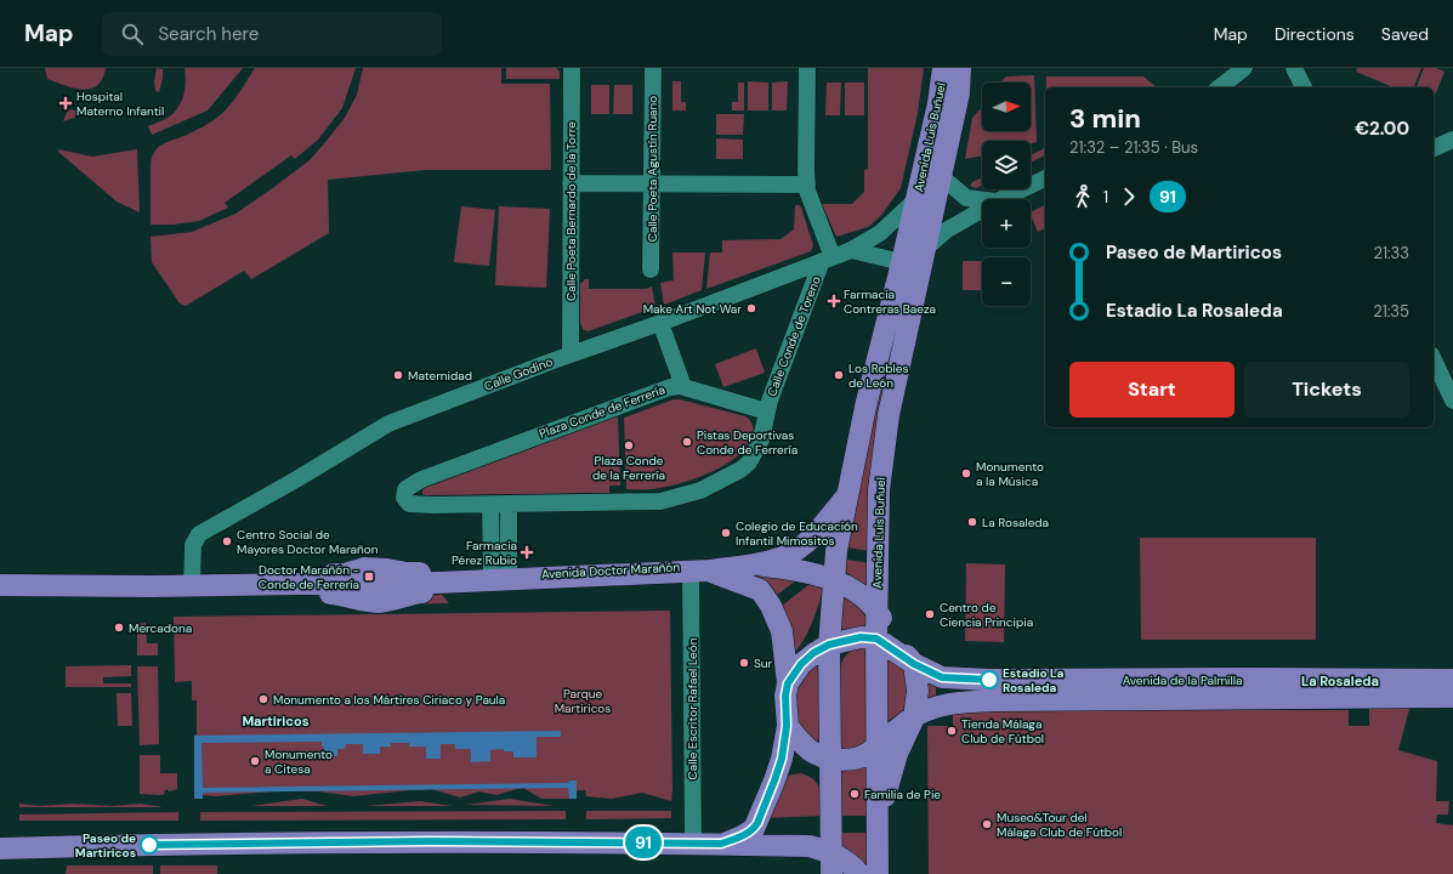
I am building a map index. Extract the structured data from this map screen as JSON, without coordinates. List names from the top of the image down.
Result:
{
  "streets": {
    "main road": ["Avenida Luis Buñuel", "Avenida Doctor Marañón", "Avenida de la Palmilla"],
    "street": [
      "Calle Poeta Agustín Ruano",
      "Calle Poeta Bernardo de la Torre",
      "Calle Conde de Toreno",
      "Calle Godino",
      "Plaza Conde de Ferrería",
      "Calle Escritor Rafael León"
    ]
  },
  "crossings": [
    ["Avenida Luis Buñuel", "Calle Godino"],
    ["Avenida Luis Buñuel", "Avenida Doctor Marañón"],
    ["Avenida Luis Buñuel", "Avenida de la Palmilla"],
    ["Calle Poeta Bernardo de la Torre", "Calle Godino"],
    ["Calle Conde de Toreno", "Calle Godino"],
    ["Calle Conde de Toreno", "Plaza Conde de Ferrería"],
    ["Calle Godino", "Avenida Doctor Marañón"],
    ["Avenida Doctor Marañón", "Calle Escritor Rafael León"]
  ],
  "districts": ["La Rosaleda", "Martiricos"],
  "parks": ["Parque Martiricos"],
  "places": {
    "health": ["Hospital Materno Infantil", "Farmacia Contreras Baeza", "Farmacia Pérez Rubio"],
    "other": [
      "Make Art Not War",
      "Maternidad",
      "Los Robles de León",
      "Pistas Deportivas Conde de Ferrería",
      "Plaza Conde de la Ferrería",
      "Monumento a la Música",
      "La Rosaleda",
      "Colegio de Educación Infantil Mimositos",
      "Centro Social de Mayores Doctor Marañon",
      "Centro de Ciencia Principia",
      "Mercadona",
      "Sur",
      "Estadio La Rosaleda",
      "Monumento a los Mártires Ciriaco y Paula",
      "Tienda Málaga Club de Fútbol",
      "Monumento a Citesa",
      "Familia de Pie",
      "Museo&Tour del Málaga Club de Fútbol",
      "Paseo de Martiricos"
    ],
    "transit": ["Doctor Marañón - Conde de Ferrería"]
  },
  "lines": ["bus line 91"],
  "north": "right",
  "page": {
    "header": "Map",
    "search": "Search here",
    "nav": ["Map", "Directions", "Saved"],
    "on_map": "91",
    "map_buttons": ["+", "−"],
    "heading": ["3 min", "21:32 – 21:35 · Bus", "€2.00"],
    "legs": ["1", "91"],
    "list": [
      {
        "name": "Paseo de Martiricos",
        "value": "21:33"
      },
      {
        "name": "Estadio La Rosaleda",
        "value": "21:35"
      }
    ],
    "buttons": ["Start", "Tickets"]
  }
}
